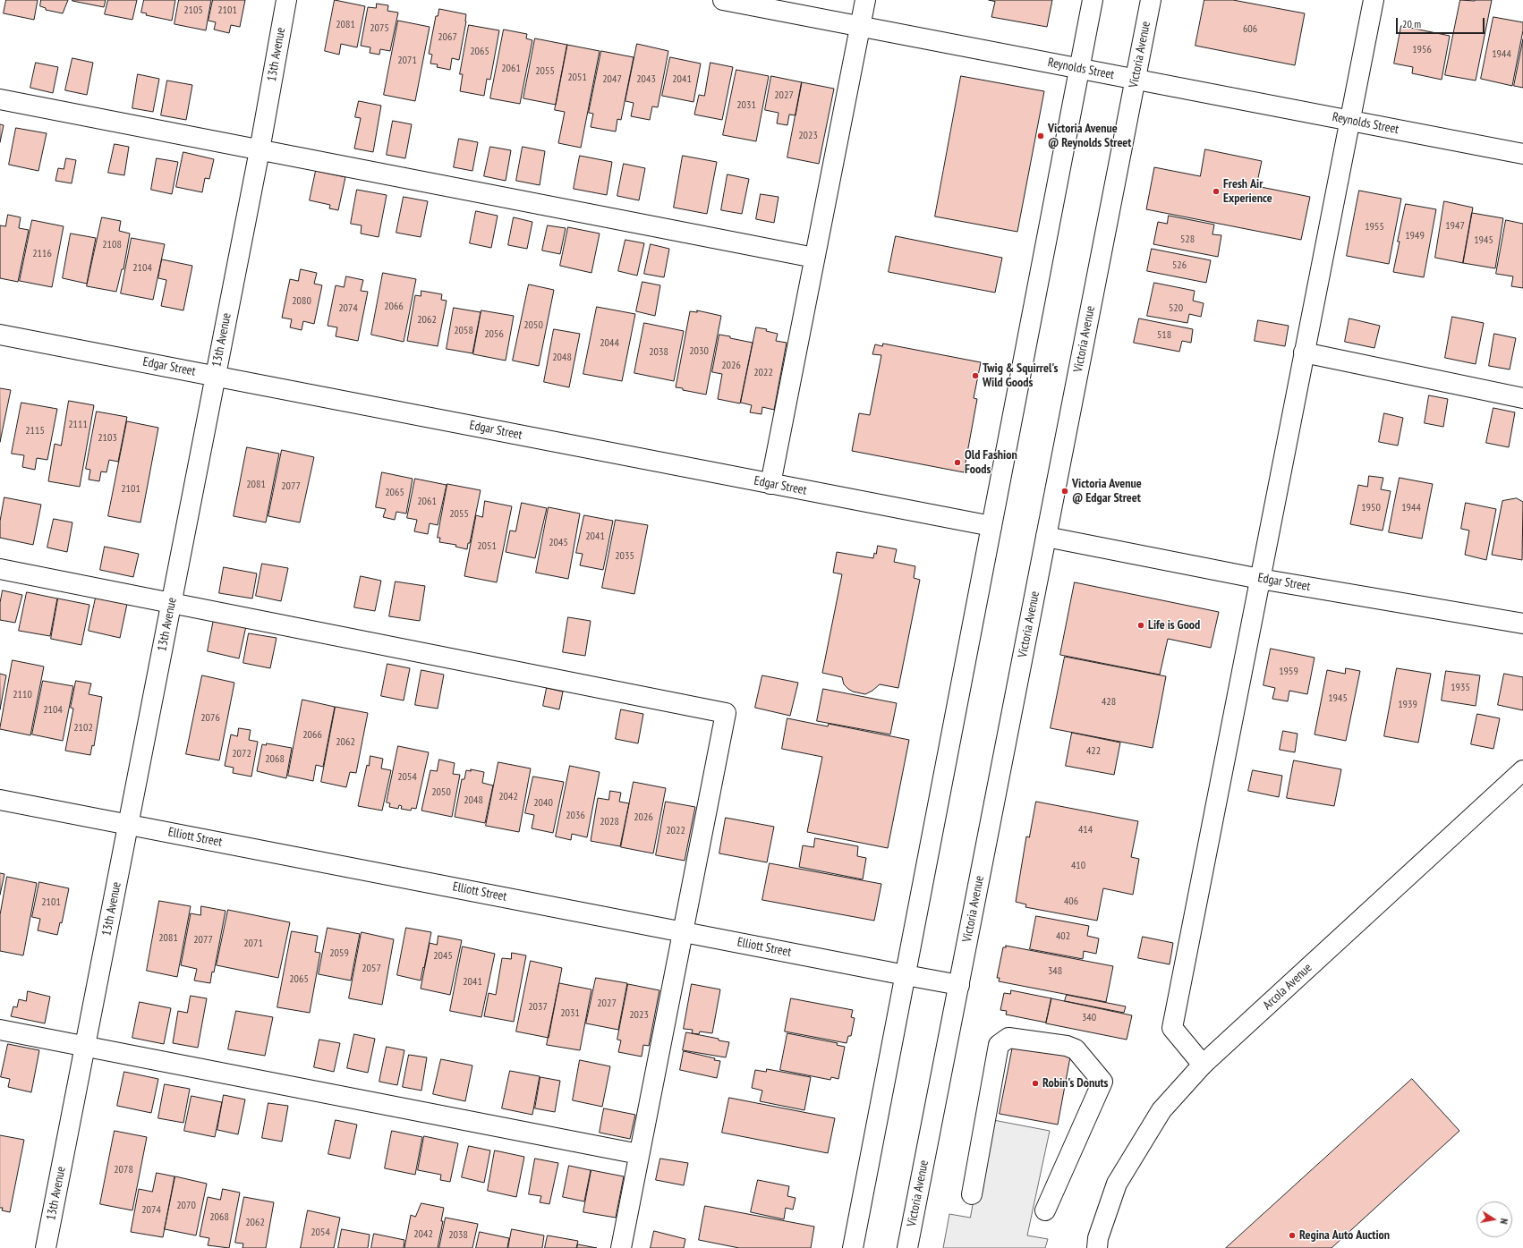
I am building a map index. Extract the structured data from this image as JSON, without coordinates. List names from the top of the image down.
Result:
{
  "streets": {
    "street": [
      "13th Avenue",
      "Victoria Avenue",
      "Reynolds Street",
      "Edgar Street",
      "Elliott Street",
      "Arcola Avenue"
    ]
  },
  "crossings": [
    ["13th Avenue", "Edgar Street"],
    ["13th Avenue", "Elliott Street"],
    ["Victoria Avenue", "Reynolds Street"],
    ["Victoria Avenue", "Edgar Street"],
    ["Victoria Avenue", "Elliott Street"]
  ],
  "places": [
    "Victoria Avenue @ Reynolds Street",
    "Fresh Air Experience",
    "Twig & Squirrel's Wild Goods",
    "Old Fashion Foods",
    "Victoria Avenue @ Edgar Street",
    "Life is Good",
    "Robin's Donuts",
    "Regina Auto Auction"
  ],
  "house_numbers": [
    "2105",
    "2101",
    "2081",
    "2075",
    "606",
    "2067",
    "1956",
    "2065",
    "1944",
    "2071",
    "2061",
    "2055",
    "2051",
    "2047",
    "2043",
    "2041",
    "2027",
    "2031",
    "2023",
    "1947",
    "1955",
    "1949",
    "528",
    "1945",
    "2108",
    "2116",
    "526",
    "2104",
    "2080",
    "2066",
    "2074",
    "520",
    "2062",
    "2050",
    "2058",
    "2056",
    "518",
    "2044",
    "2030",
    "2038",
    "2048",
    "2026",
    "2022",
    "2111",
    "2115",
    "2103",
    "2081",
    "2077",
    "2101",
    "2065",
    "2061",
    "1950",
    "1944",
    "2055",
    "2041",
    "2045",
    "2051",
    "2035",
    "1959",
    "1935",
    "2110",
    "1945",
    "428",
    "1939",
    "2104",
    "2076",
    "2102",
    "2066",
    "2062",
    "422",
    "2072",
    "2068",
    "2054",
    "2050",
    "2042",
    "2048",
    "2040",
    "2036",
    "2026",
    "2028",
    "414",
    "2022",
    "410",
    "406",
    "2101",
    "402",
    "2081",
    "2077",
    "2071",
    "2059",
    "2045",
    "2057",
    "348",
    "2065",
    "2041",
    "2027",
    "2037",
    "2031",
    "2023",
    "340",
    "2078",
    "2070",
    "2074",
    "2068",
    "2062",
    "2054",
    "2042",
    "2038"
  ],
  "scale_bar": "20 m",
  "north": "right"
}
